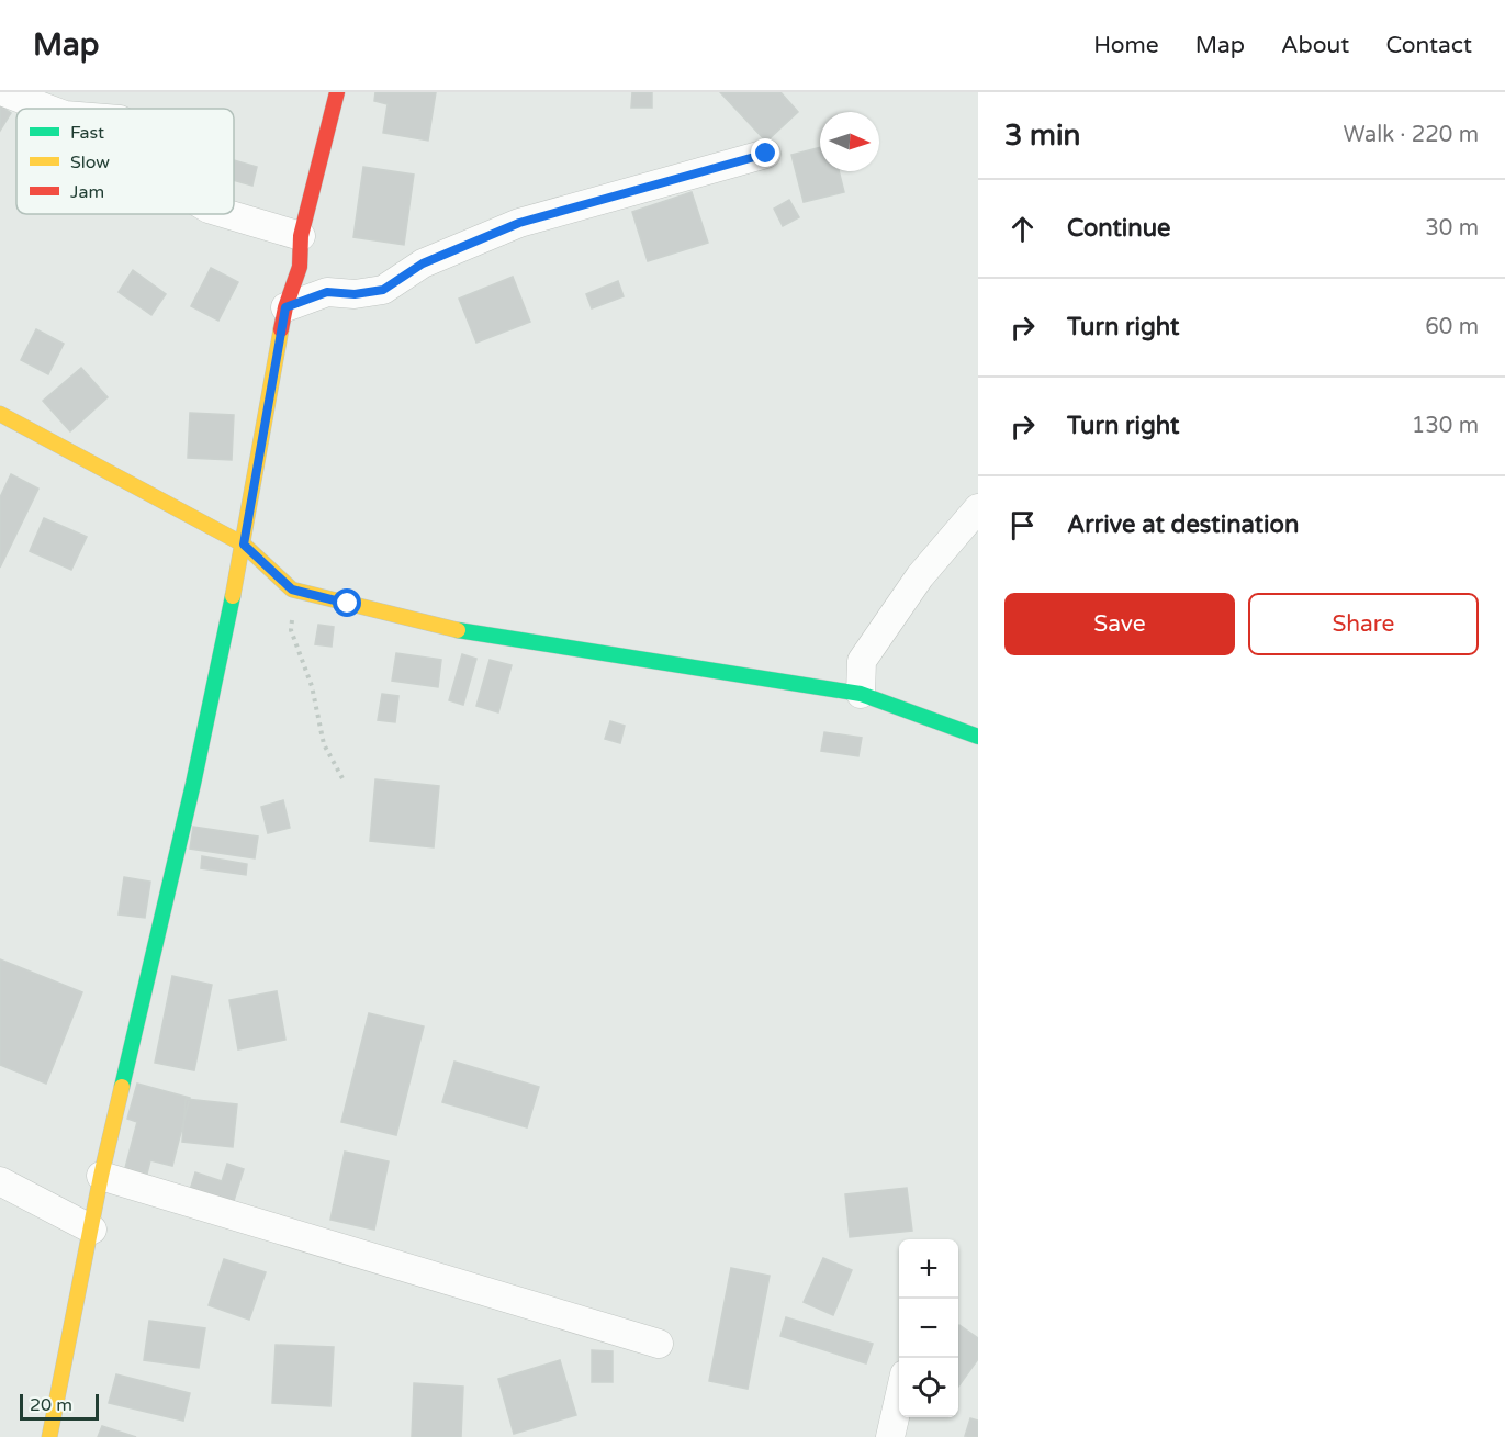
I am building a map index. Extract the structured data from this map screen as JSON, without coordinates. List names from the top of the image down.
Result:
{
  "legend": ["Fast", "Slow", "Jam"],
  "scale_bar": "20 m",
  "north": "right",
  "page": {
    "header": "Map",
    "nav": [
      "Home",
      "Map",
      "About",
      "Contact"
    ],
    "heading": ["3 min", "Walk · 220 m"],
    "list": [
      ["Continue", "30 m"],
      ["Turn right", "60 m"],
      ["Turn right", "130 m"],
      "Arrive at destination"
    ],
    "buttons": ["Save", "Share"],
    "map_buttons": ["+", "−"],
    "scale": "20 m"
  }
}
